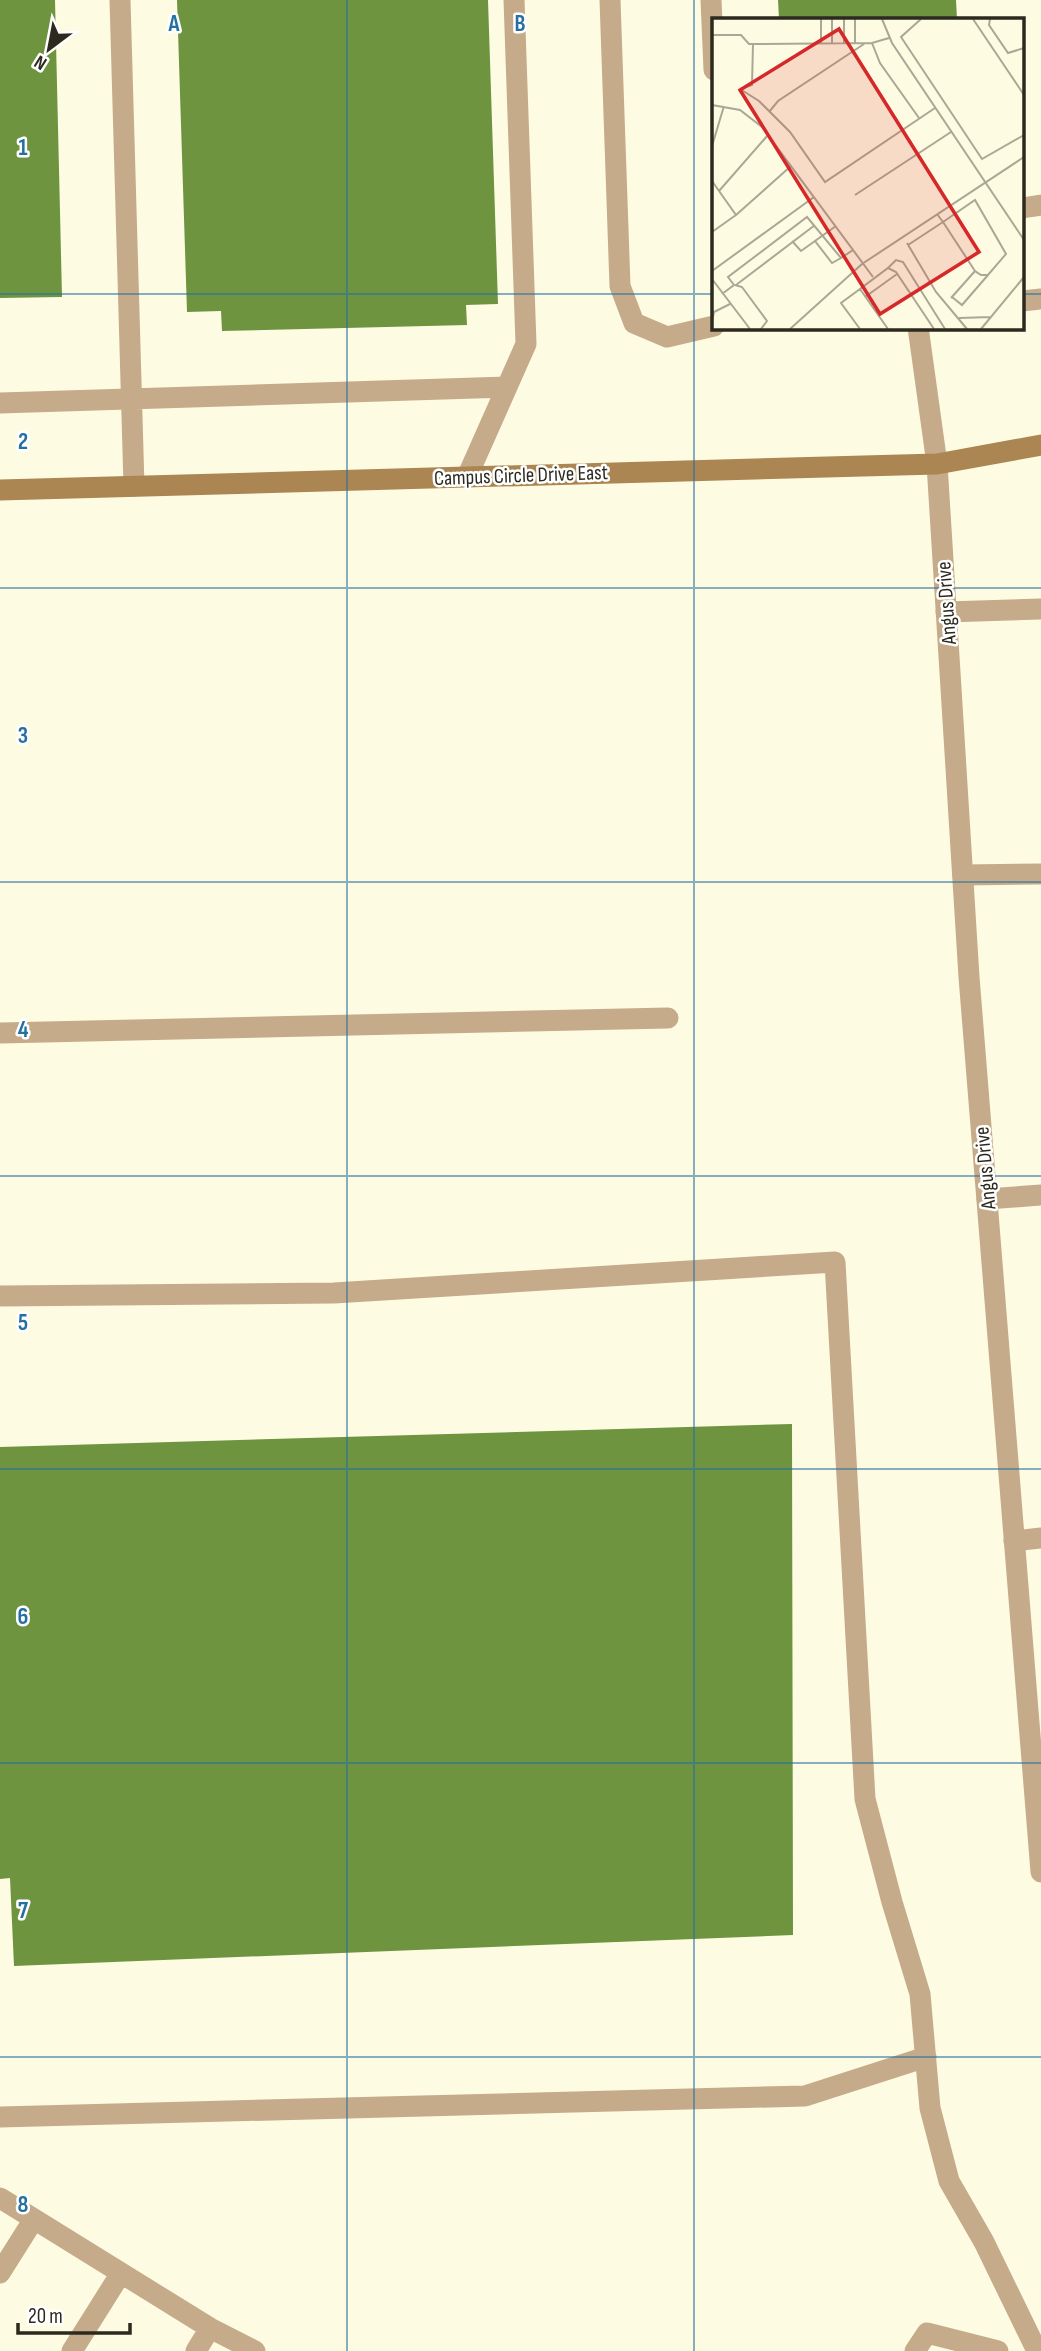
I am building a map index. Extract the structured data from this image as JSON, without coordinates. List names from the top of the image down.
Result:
{
  "streets": {
    "street": ["Campus Circle Drive East", "Angus Drive"]
  },
  "crossings": [
    ["Campus Circle Drive East", "Angus Drive"]
  ],
  "scale_bar": "20 m",
  "north": "bottom left",
  "grid": {
    "columns": ["A", "B"],
    "rows": [
      "1",
      "2",
      "3",
      "4",
      "5",
      "6",
      "7",
      "8"
    ]
  }
}
